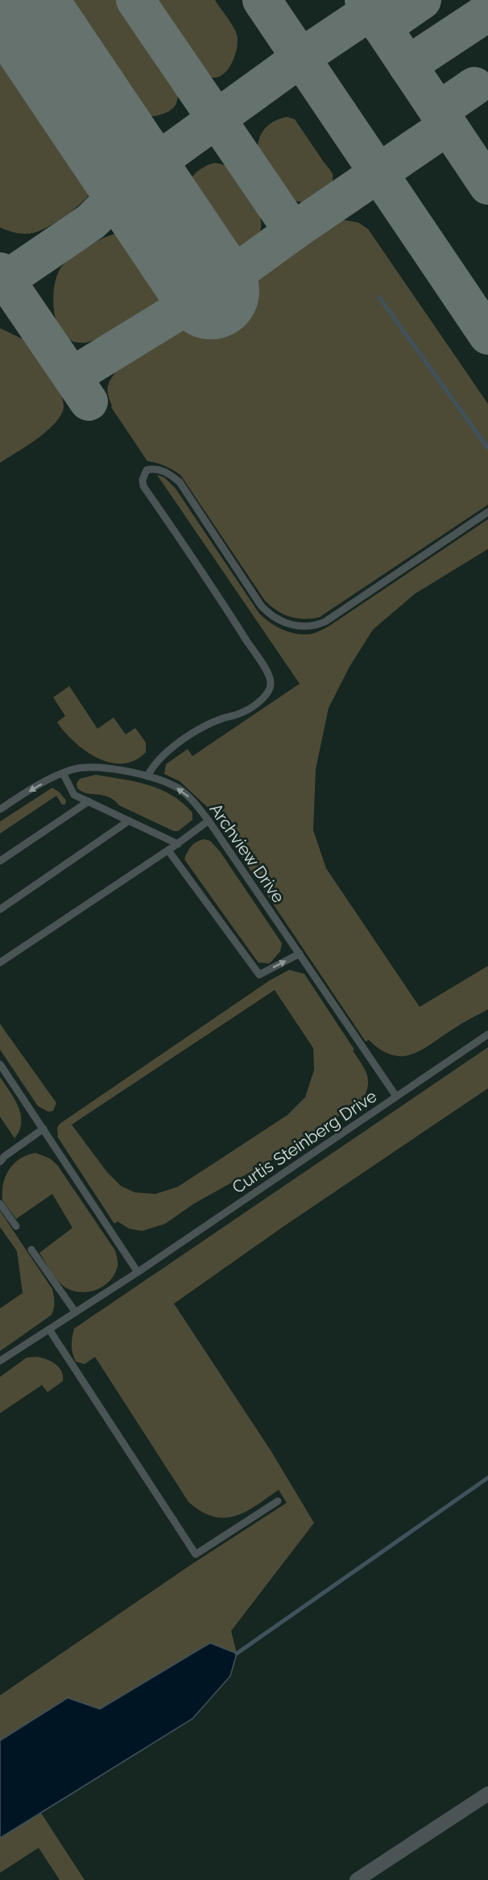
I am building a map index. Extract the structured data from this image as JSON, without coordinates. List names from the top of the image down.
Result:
{
  "streets": {
    "lane": ["Archview Drive", "Curtis Steinberg Drive"]
  },
  "crossings": [
    ["Archview Drive", "Curtis Steinberg Drive"]
  ]
}
